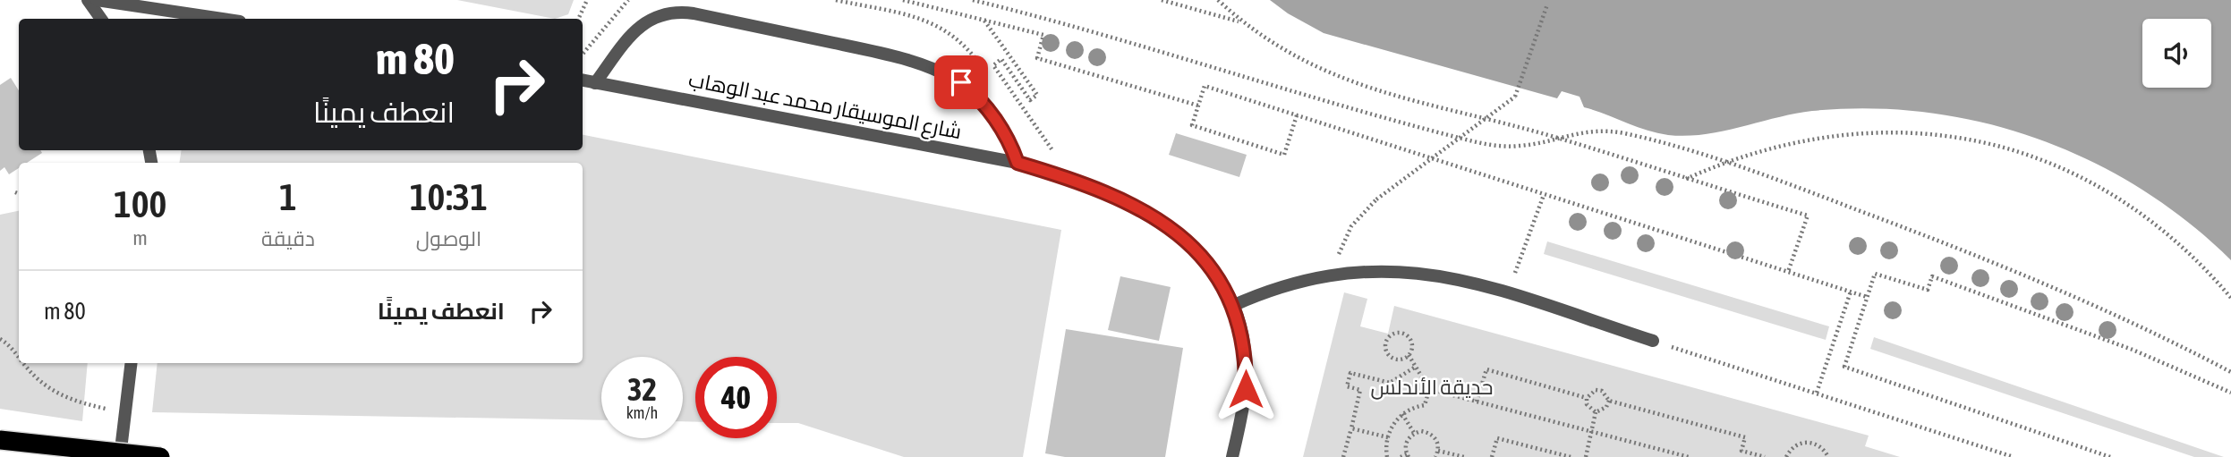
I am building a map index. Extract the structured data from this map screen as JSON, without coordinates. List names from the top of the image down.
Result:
{
  "streets": {
    "street": ["شارع الموسيقار محمد عبد الوهاب"]
  },
  "parks": ["حديقة الأندلس"],
  "page": {
    "turn": ["80 m", "انعطف يمينًا"],
    "eta": [
      "10:31",
      "الوصول",
      "1",
      "دقيقة",
      "100",
      "m"
    ],
    "list": [
      {
        "name": "انعطف يمينًا",
        "value": "80 m"
      }
    ],
    "speed": "32 km/h",
    "limit": "40"
  }
}
